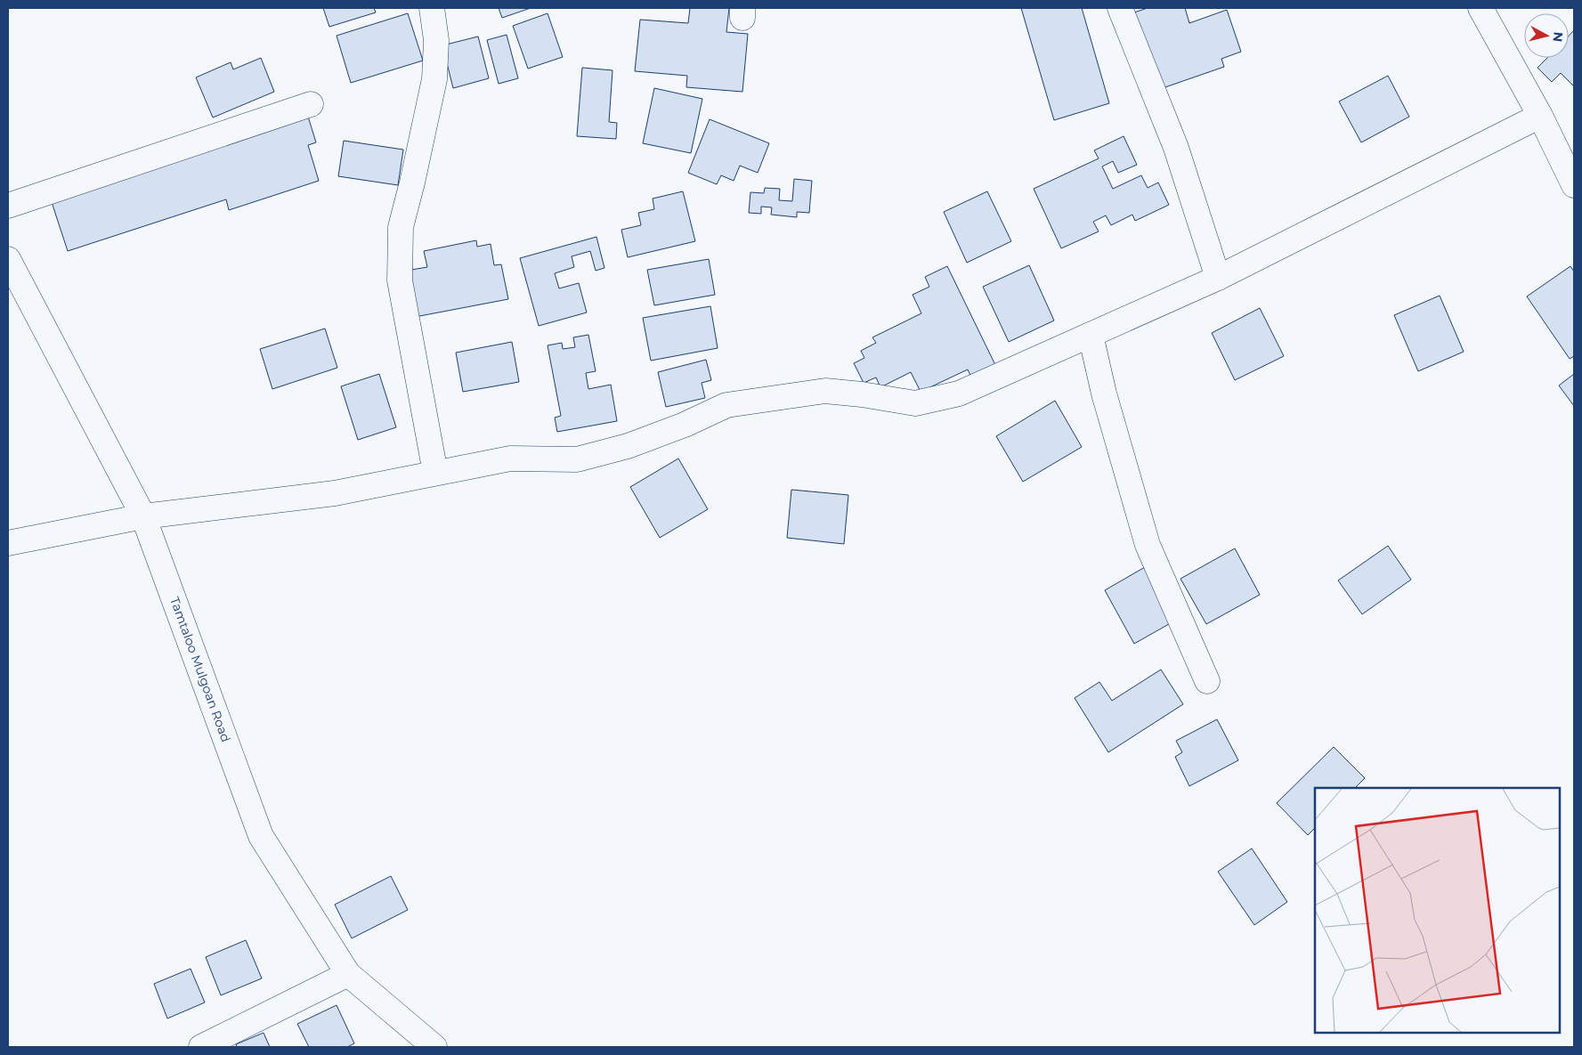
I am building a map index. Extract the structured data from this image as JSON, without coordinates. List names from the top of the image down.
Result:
{
  "streets": {
    "street": ["Tamtaloo Mulgoan Road"]
  },
  "north": "right"
}
